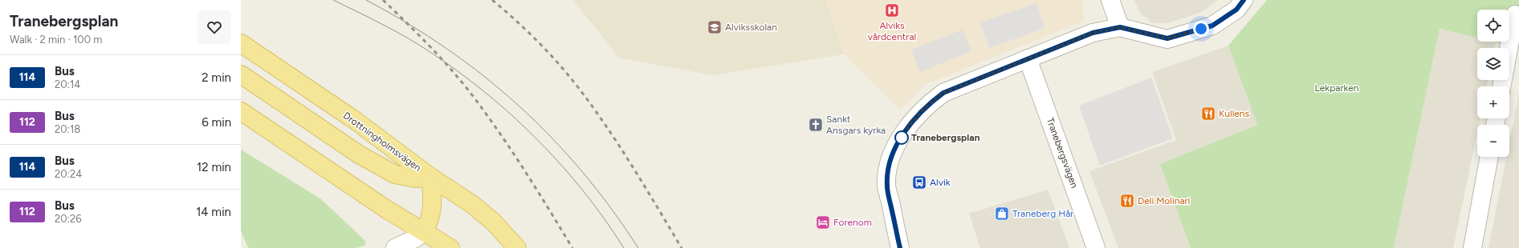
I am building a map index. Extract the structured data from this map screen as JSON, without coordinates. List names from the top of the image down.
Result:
{
  "streets": {
    "main road": ["Drottningholmsvägen"],
    "street": ["Tranebergsvägen"]
  },
  "parks": ["Lekparken"],
  "places": {
    "hospital": ["Alviks vårdcentral"],
    "school or university": ["Alviksskolan"],
    "restaurant": ["Kullens", "Deli Molinari"],
    "church": ["Sankt Ansgars kyrka"],
    "other": ["Tranebergsplan"],
    "bus stop": ["Alvik"],
    "shop": ["Traneberg Hår"],
    "hotel": ["Forenom"]
  },
  "lines": ["bus line 114"],
  "page": {
    "heading": ["Tranebergsplan", "Walk · 2 min · 100 m"],
    "map_buttons": ["+", "−"],
    "list": [
      {
        "mark": "114",
        "name": "Bus",
        "note": "20:14",
        "value": "2 min"
      },
      {
        "mark": "112",
        "name": "Bus",
        "note": "20:18",
        "value": "6 min"
      },
      {
        "mark": "114",
        "name": "Bus",
        "note": "20:24",
        "value": "12 min"
      },
      {
        "mark": "112",
        "name": "Bus",
        "note": "20:26",
        "value": "14 min"
      }
    ]
  }
}
